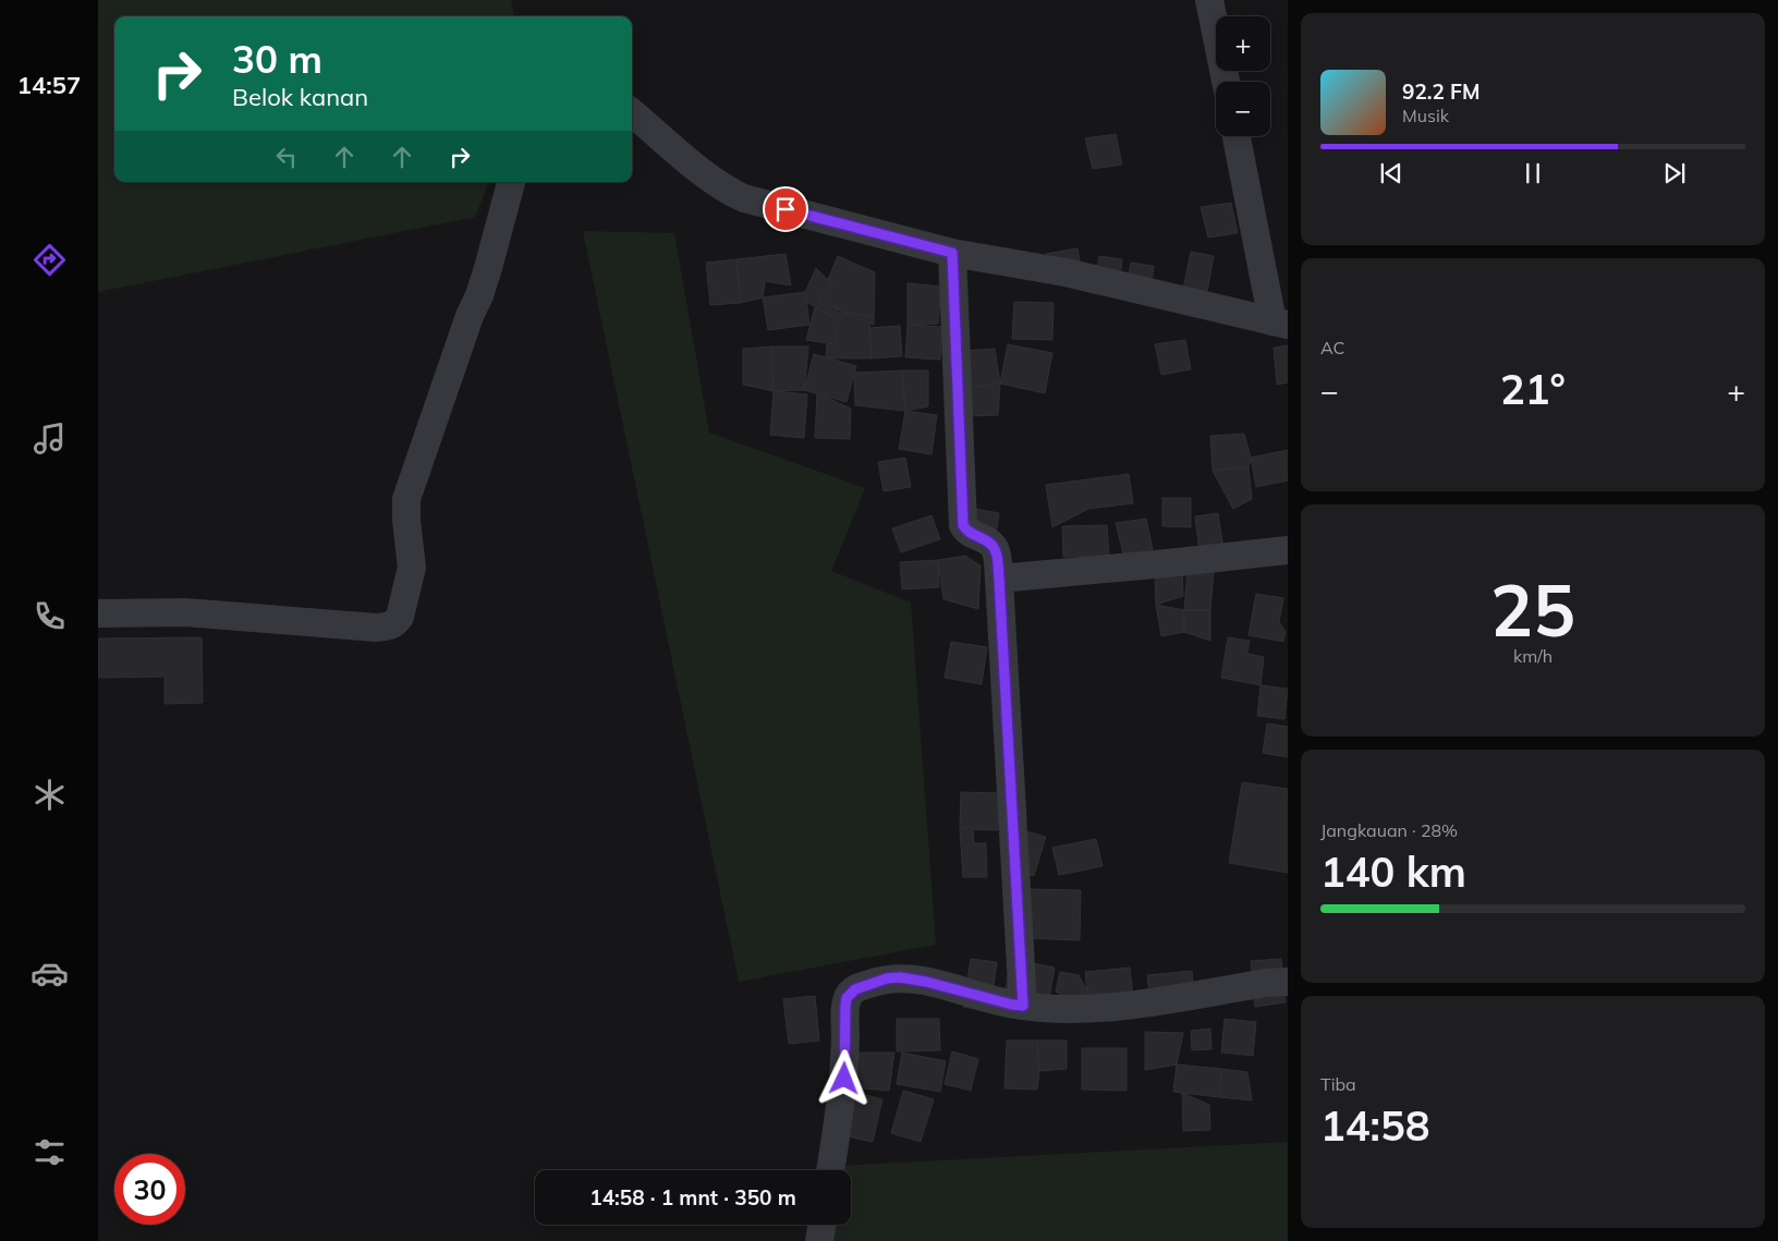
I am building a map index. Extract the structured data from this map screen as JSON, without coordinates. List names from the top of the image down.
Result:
{
  "page": {
    "tabs": "14:57",
    "map_buttons": ["+", "−"],
    "turn": ["30 m", "Belok kanan"],
    "song": ["92.2 FM", "Musik"],
    "tile": [
      "AC",
      ["25", "km/h"],
      ["Jangkauan · 28%", "140 km"],
      ["Tiba", "14:58"]
    ],
    "heat": ["−", "21°", "+"],
    "limit": "30",
    "trip": "14:58 · 1 mnt · 350 m"
  }
}
